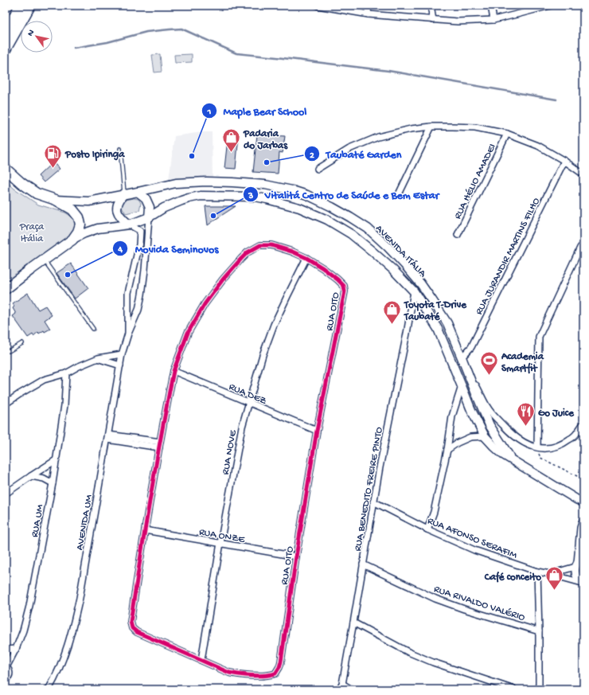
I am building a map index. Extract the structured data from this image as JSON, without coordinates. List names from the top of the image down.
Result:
{
  "streets": {
    "main road": ["AVENIDA ITÁLIA"],
    "street": [
      "RUA HÉLIO AMADEI",
      "RUA JURANDIR MARTINS FILHO",
      "RUA OITO",
      "RUA DEZ",
      "RUA NOVE",
      "RUA BENEDITO FREIRE PINTO",
      "RUA UM",
      "AVENIDA UM",
      "RUA ONZE",
      "RUA AFONSO SERAFIM",
      "RUA RIVALDO VALÉRIO"
    ]
  },
  "crossings": [
    ["AVENIDA ITÁLIA", "RUA JURANDIR MARTINS FILHO"],
    ["AVENIDA ITÁLIA", "RUA BENEDITO FREIRE PINTO"],
    ["RUA OITO", "RUA DEZ"],
    ["RUA OITO", "RUA NOVE"],
    ["RUA OITO", "RUA ONZE"],
    ["RUA DEZ", "RUA NOVE"],
    ["RUA NOVE", "RUA ONZE"],
    ["RUA BENEDITO FREIRE PINTO", "RUA AFONSO SERAFIM"],
    ["RUA BENEDITO FREIRE PINTO", "RUA RIVALDO VALÉRIO"]
  ],
  "parks": ["Praça Itália"],
  "places": {
    "shop": ["Padaria do Jarbas", "Toyota T-Drive Taubaté", "Café conceito"],
    "other": [
      "Maple Bear School",
      "Taubaté Garden",
      "Vitalitá Centro de Saúde e Bem Estar",
      "Movida Seminovos"
    ],
    "fuel station": ["Posto Ipiringa"],
    "sports": ["Academia Smartfit"],
    "restaurant": ["Go Juice"]
  },
  "north": "top left"
}
